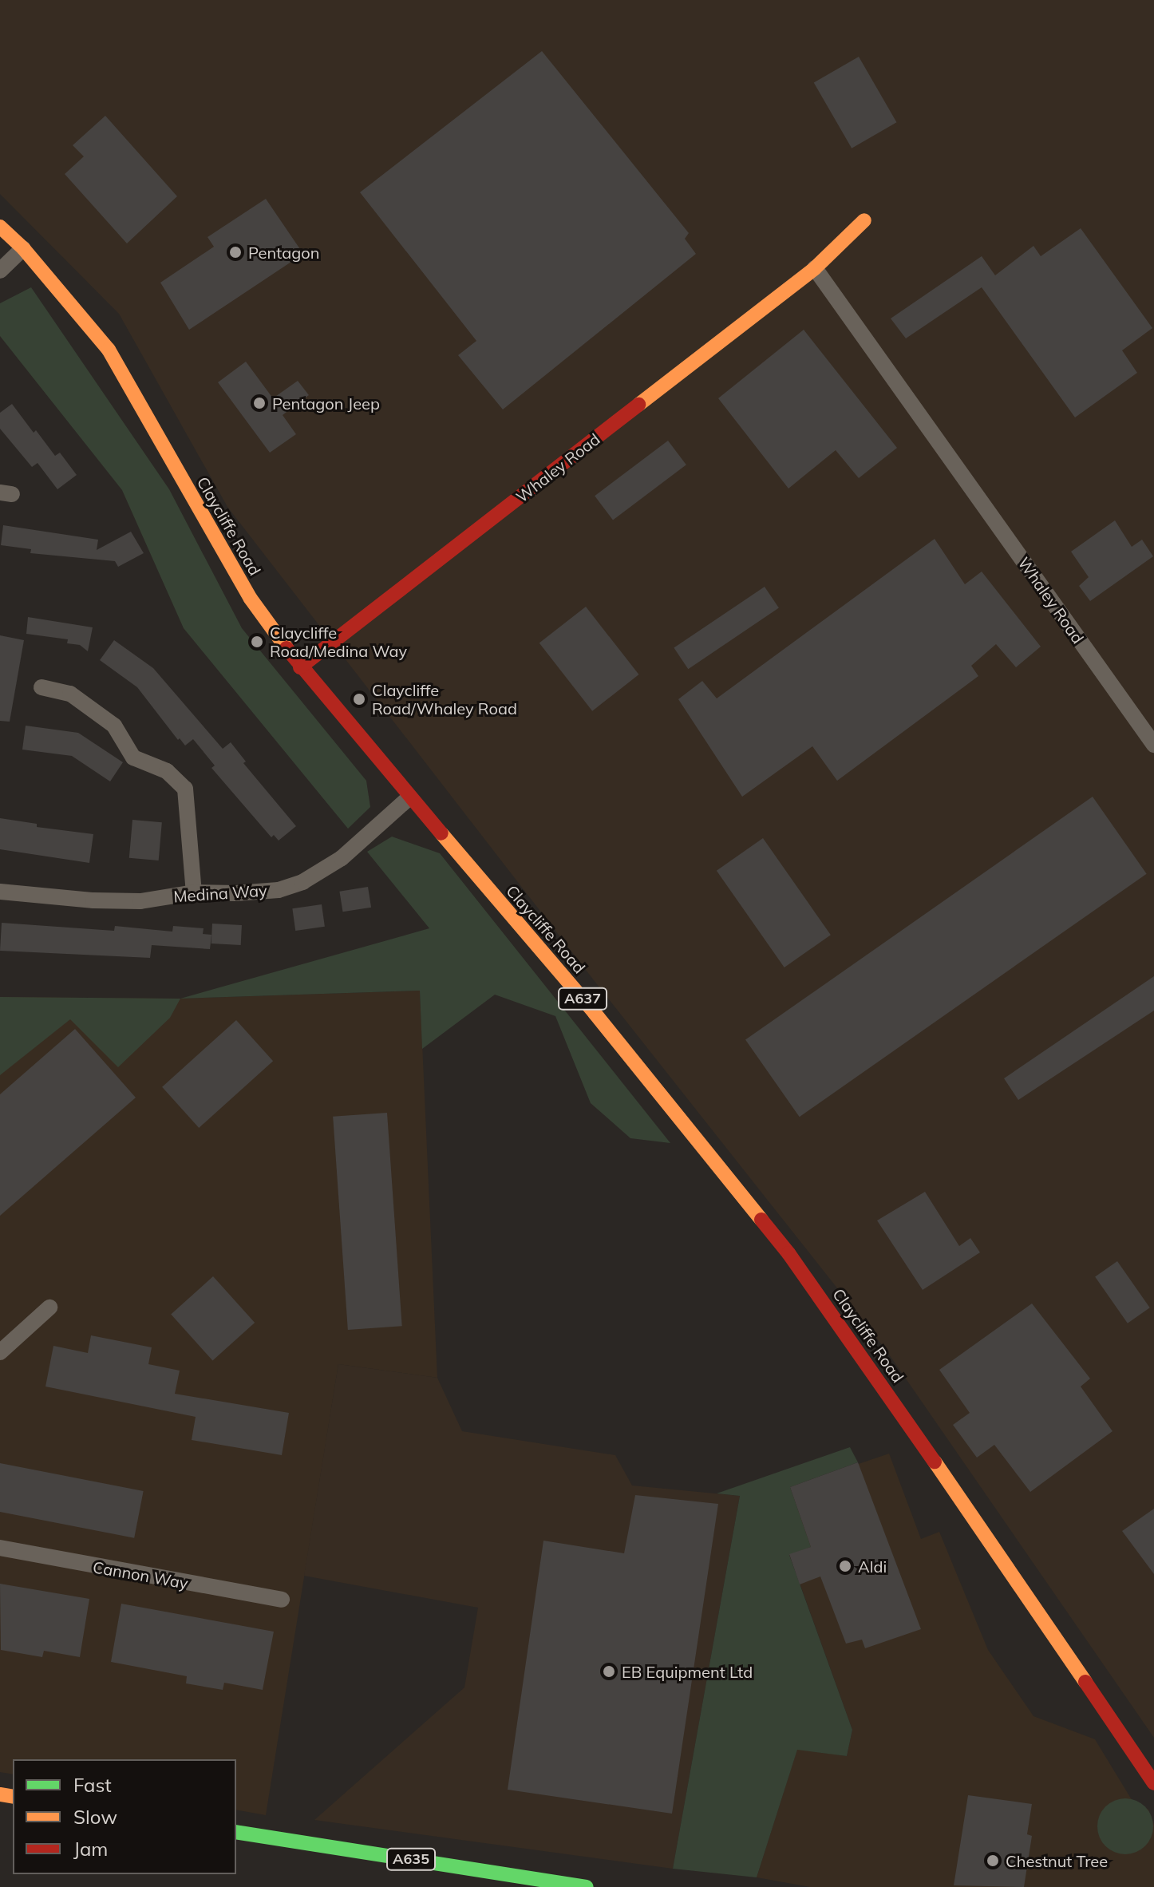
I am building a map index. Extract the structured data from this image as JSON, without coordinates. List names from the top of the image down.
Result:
{
  "streets": {
    "main road": [
      "Whaley Road",
      "Claycliffe Road",
      "A637",
      "A635"
    ],
    "street": ["Medina Way", "Cannon Way"]
  },
  "crossings": [
    ["Whaley Road", "Claycliffe Road"],
    ["Claycliffe Road", "Medina Way"]
  ],
  "places": [
    "Pentagon",
    "Pentagon Jeep",
    "Claycliffe Road/Medina Way",
    "Claycliffe Road/Whaley Road",
    "Aldi",
    "EB Equipment Ltd",
    "Chestnut Tree"
  ],
  "legend": ["Fast", "Slow", "Jam"]
}
